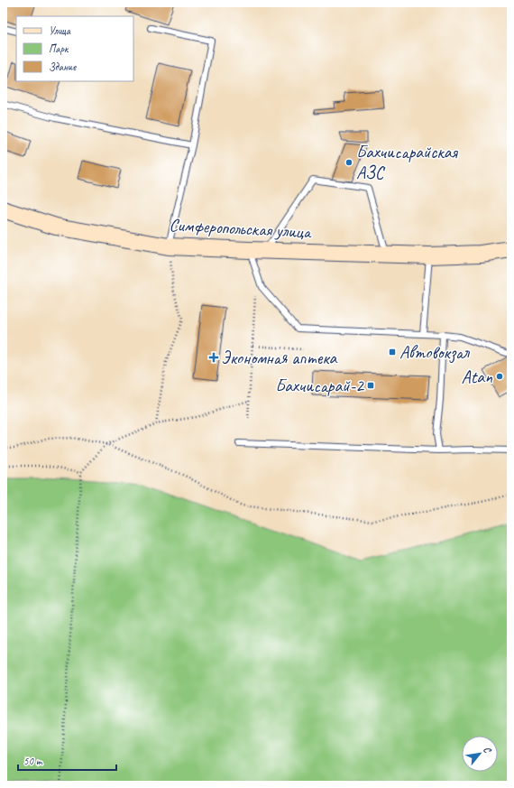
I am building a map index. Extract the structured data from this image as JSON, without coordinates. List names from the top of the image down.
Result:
{
  "streets": {
    "main road": ["Симферопольская улица"]
  },
  "places": {
    "other": ["Бахчисарайская АЗС", "Atan"],
    "transit": ["Автовокзал", "Бахчисарай-2"],
    "health": ["Экономная аптека"]
  },
  "legend": ["Улица", "Парк", "Здание"],
  "scale_bar": "50 m",
  "north": "top right"
}
